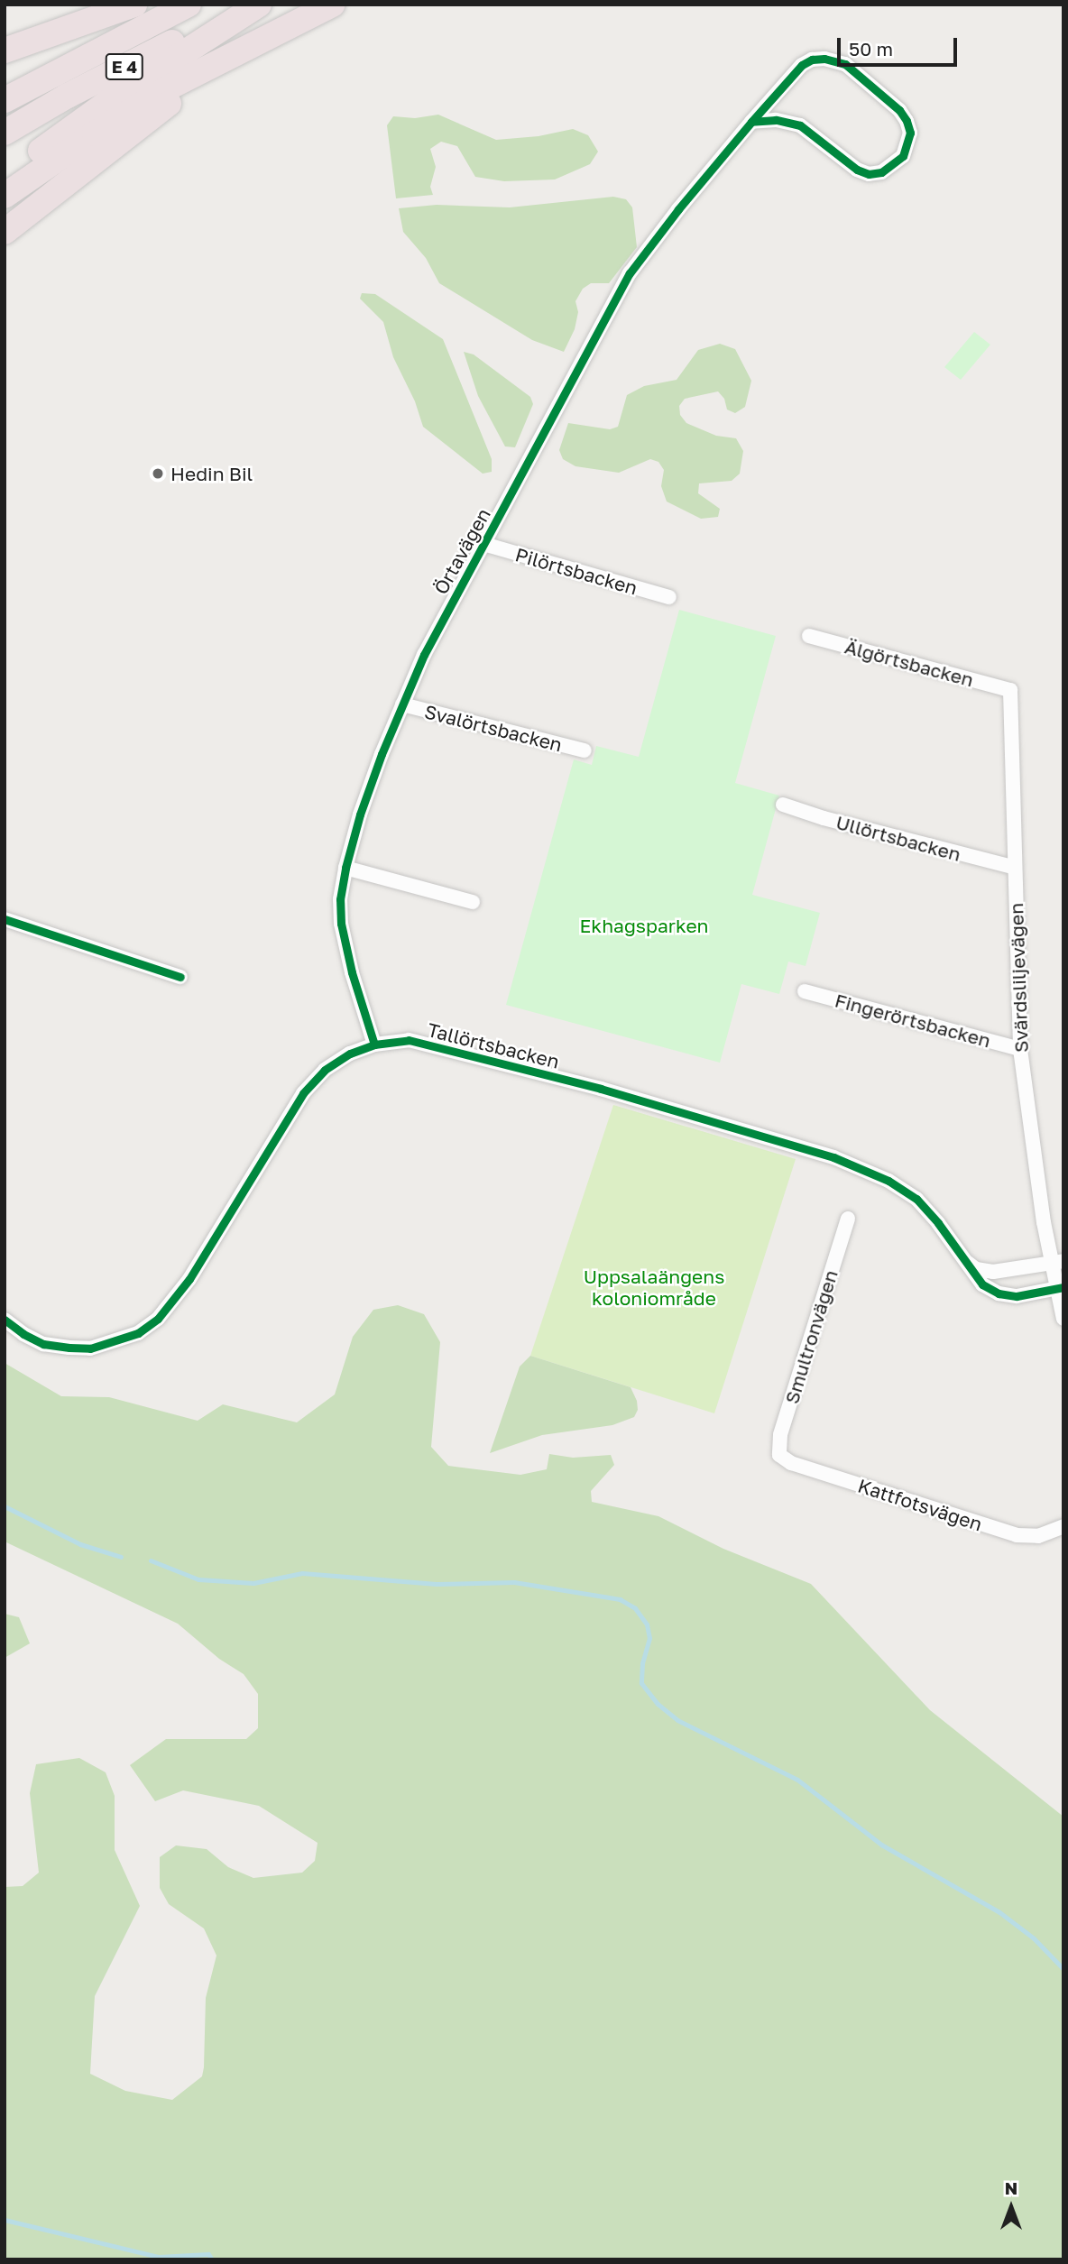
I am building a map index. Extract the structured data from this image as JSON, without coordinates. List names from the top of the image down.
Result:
{
  "streets": {
    "highway": ["E 4"],
    "street": [
      "Örtavägen",
      "Pilörtsbacken",
      "Älgörtsbacken",
      "Svalörtsbacken",
      "Ullörtsbacken",
      "Svärdsliljevägen",
      "Fingerörtsbacken",
      "Tallörtsbacken",
      "Smultronvägen",
      "Kattfotsvägen"
    ]
  },
  "crossings": [
    ["Örtavägen", "Pilörtsbacken"],
    ["Örtavägen", "Svalörtsbacken"],
    ["Örtavägen", "Tallörtsbacken"],
    ["Älgörtsbacken", "Svärdsliljevägen"],
    ["Ullörtsbacken", "Svärdsliljevägen"],
    ["Svärdsliljevägen", "Fingerörtsbacken"],
    ["Svärdsliljevägen", "Tallörtsbacken"],
    ["Smultronvägen", "Kattfotsvägen"]
  ],
  "parks": ["Ekhagsparken", "Uppsalaängens koloniområde"],
  "places": ["Hedin Bil"],
  "scale_bar": "50 m",
  "north": "top"
}
